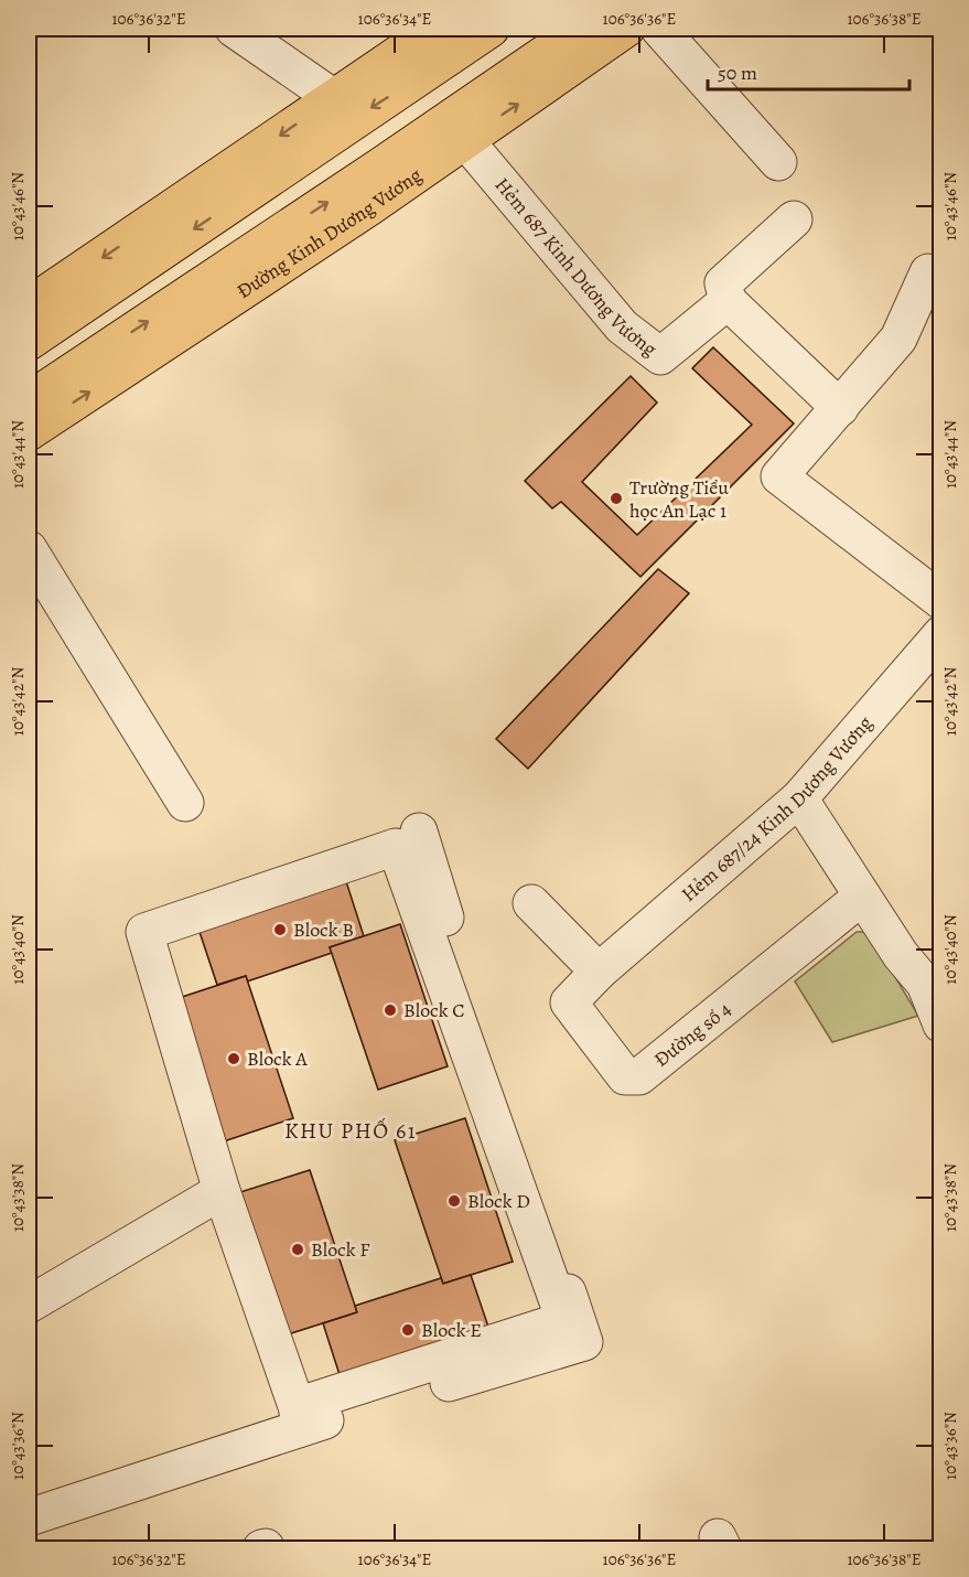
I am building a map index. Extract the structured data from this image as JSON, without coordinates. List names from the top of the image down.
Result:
{
  "streets": {
    "main road": ["Đường Kinh Dương Vương"],
    "street": ["Hẻm 687 Kinh Dương Vương", "Hẻm 687/24 Kinh Dương Vương", "Đường số 4"]
  },
  "crossings": [
    ["Đường Kinh Dương Vương", "Hẻm 687 Kinh Dương Vương"],
    ["Hẻm 687/24 Kinh Dương Vương", "Đường số 4"]
  ],
  "districts": ["KHU PHỐ 61"],
  "places": [
    "Trường Tiểu học An Lạc 1",
    "Block B",
    "Block C",
    "Block A",
    "Block D",
    "Block F",
    "Block E"
  ],
  "scale_bar": "50 m",
  "coordinates": [
    "106°36'32\"E",
    "106°36'34\"E",
    "106°36'36\"E",
    "106°36'38\"E",
    "10°43'46\"N",
    "10°43'44\"N",
    "10°43'42\"N",
    "10°43'40\"N",
    "10°43'38\"N",
    "10°43'36\"N"
  ]
}
